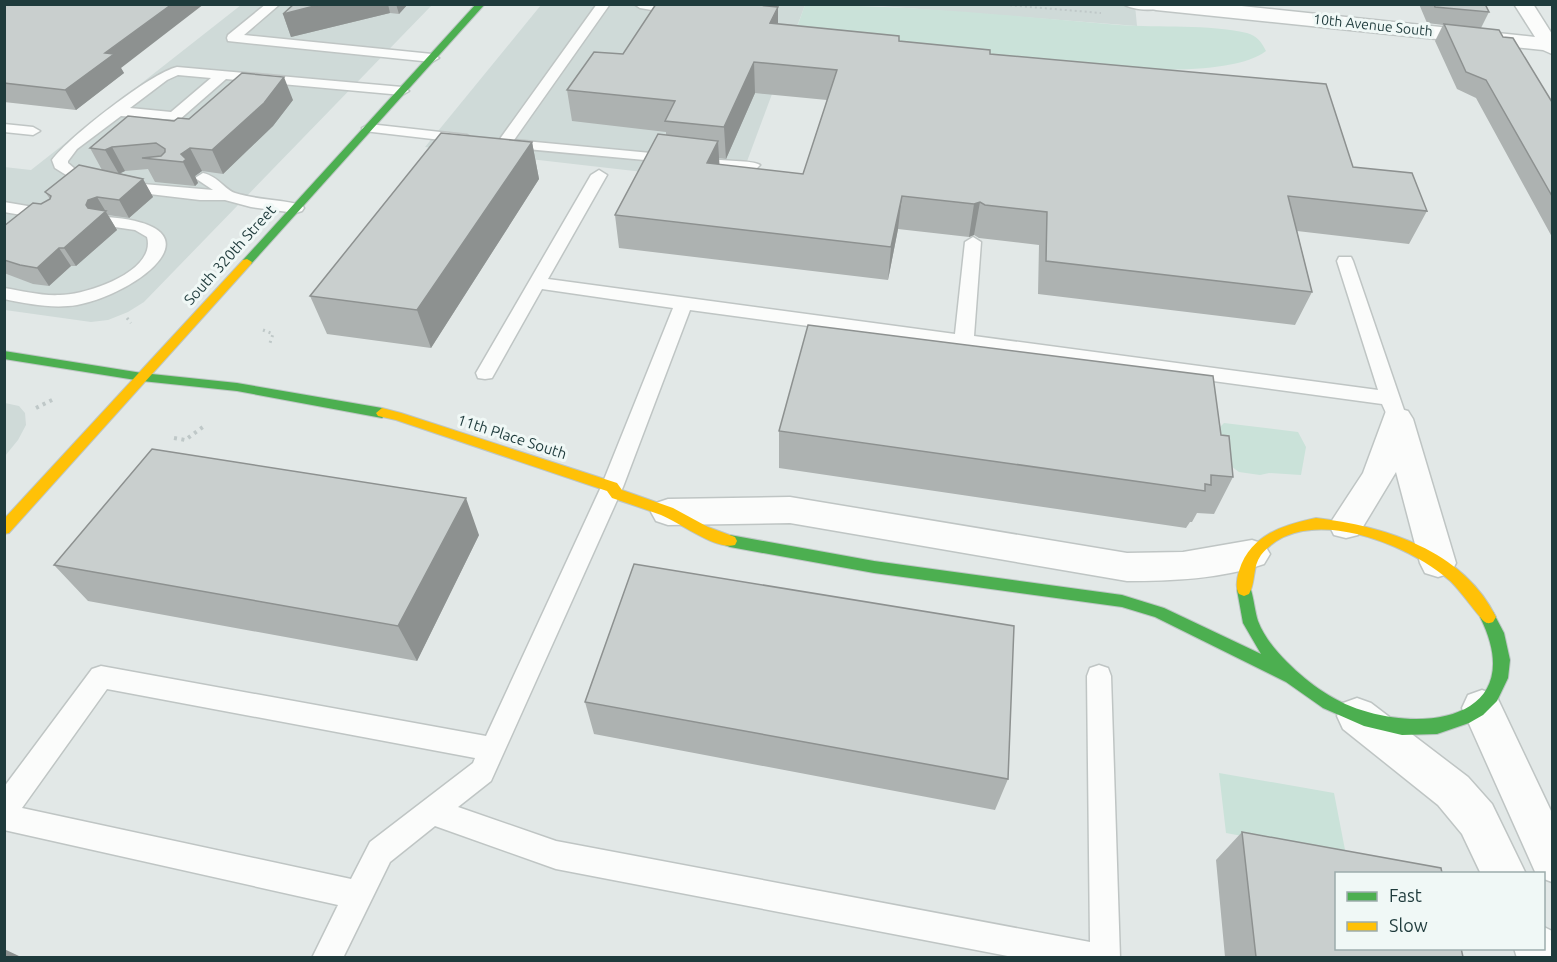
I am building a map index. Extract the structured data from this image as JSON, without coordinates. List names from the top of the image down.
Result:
{
  "streets": {
    "street": ["10th Avenue South", "South 320th Street", "11th Place South"]
  },
  "crossings": [
    ["South 320th Street", "11th Place South"]
  ],
  "legend": ["Fast", "Slow"]
}
